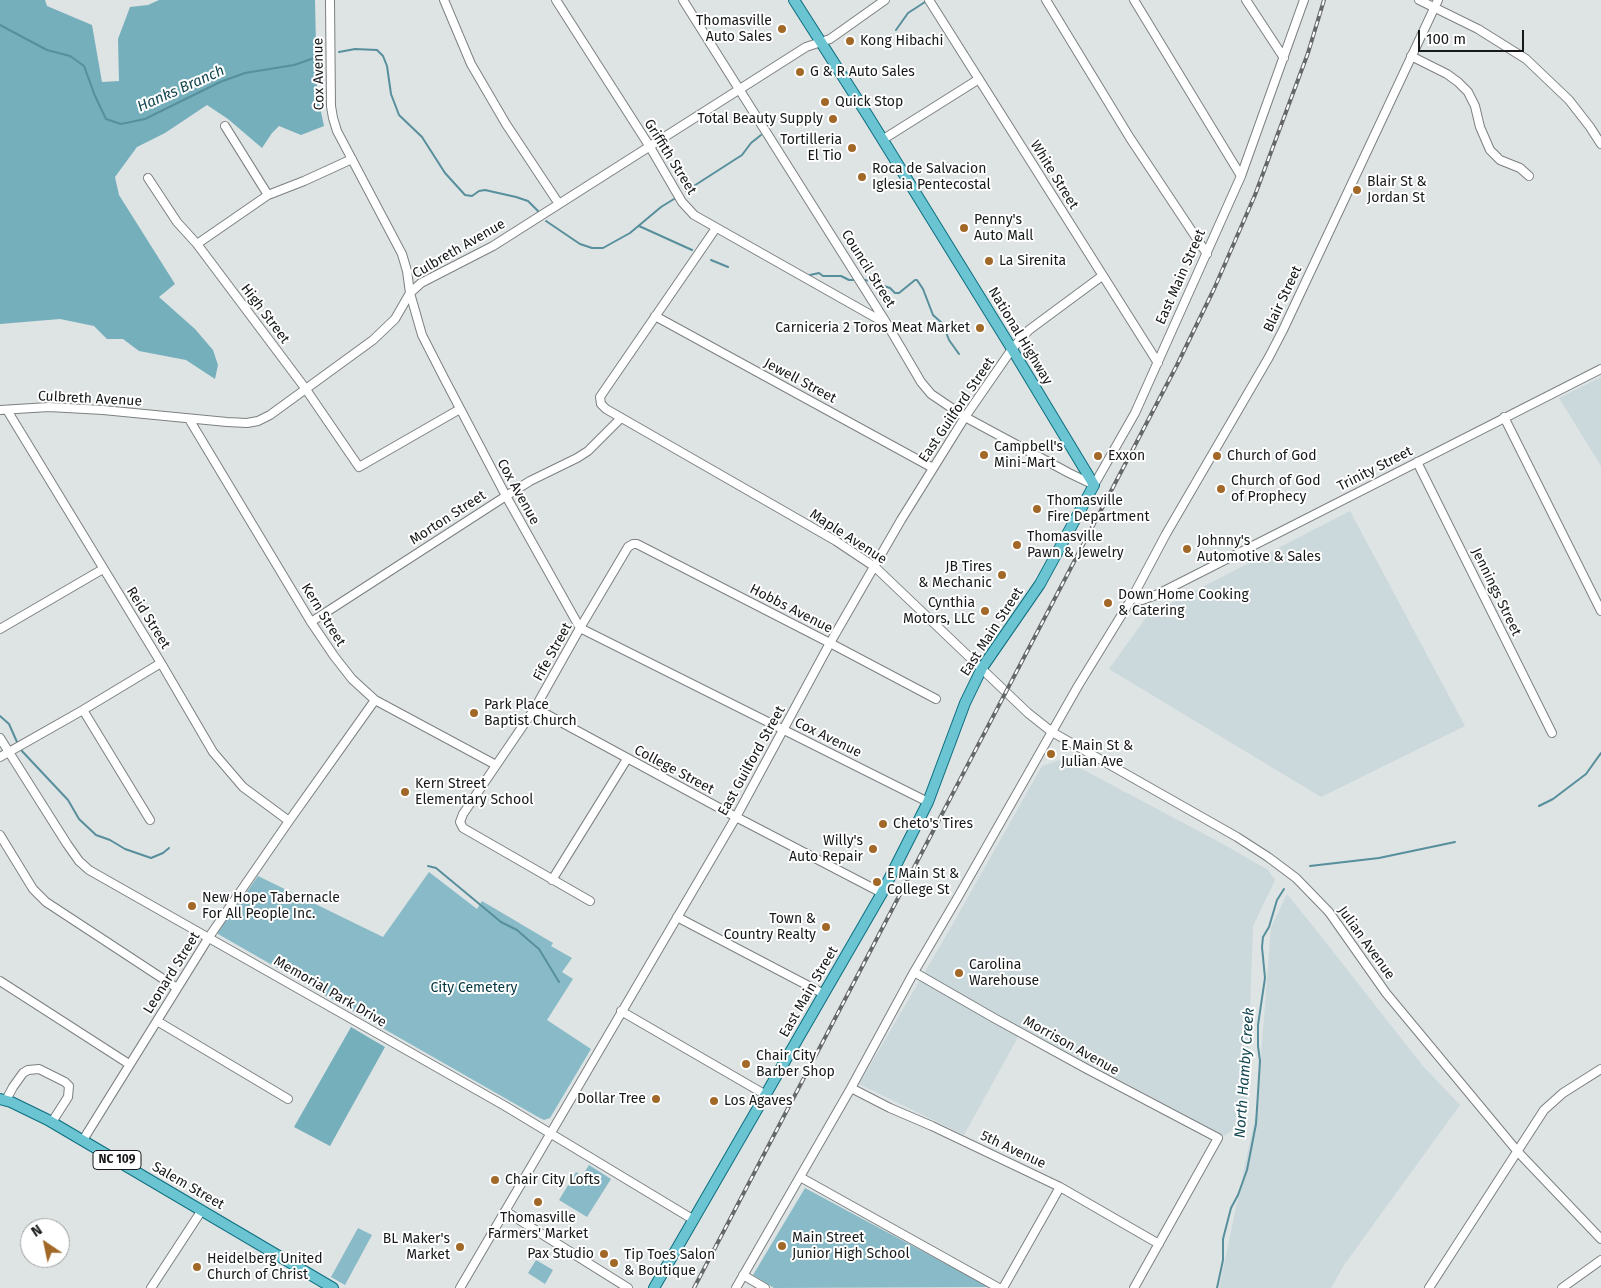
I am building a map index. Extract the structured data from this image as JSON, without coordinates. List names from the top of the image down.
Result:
{
  "streets": {
    "main road": [
      "East Main Street",
      "National Highway",
      "NC 109",
      "Salem Street"
    ],
    "street": [
      "Cox Avenue",
      "Griffith Street",
      "White Street",
      "Culbreth Avenue",
      "Council Street",
      "Blair Street",
      "High Street",
      "Jewell Street",
      "East Guilford Street",
      "Trinity Street",
      "Morton Street",
      "Maple Avenue",
      "Jennings Street",
      "Hobbs Avenue",
      "Kern Street",
      "Reid Street",
      "Fife Street",
      "College Street",
      "Julian Avenue",
      "Leonard Street",
      "Memorial Park Drive",
      "Morrison Avenue",
      "5th Avenue"
    ]
  },
  "crossings": [
    ["Cox Avenue", "Culbreth Avenue"],
    ["Cox Avenue", "East Main Street"],
    ["Cox Avenue", "High Street"],
    ["Cox Avenue", "East Guilford Street"],
    ["Cox Avenue", "Morton Street"],
    ["Cox Avenue", "Fife Street"],
    ["Griffith Street", "Culbreth Avenue"],
    ["Griffith Street", "Council Street"],
    ["White Street", "East Main Street"],
    ["White Street", "East Guilford Street"],
    ["Culbreth Avenue", "Council Street"],
    ["Culbreth Avenue", "High Street"],
    ["Culbreth Avenue", "National Highway"],
    ["Culbreth Avenue", "Kern Street"],
    ["Culbreth Avenue", "Reid Street"],
    ["Council Street", "East Main Street"],
    ["Council Street", "National Highway"],
    ["Council Street", "East Guilford Street"],
    ["East Main Street", "National Highway"],
    ["East Main Street", "Maple Avenue"],
    ["East Main Street", "College Street"],
    ["East Main Street", "Memorial Park Drive"],
    ["Blair Street", "Trinity Street"],
    ["National Highway", "East Guilford Street"],
    ["Jewell Street", "East Guilford Street"],
    ["Jewell Street", "Maple Avenue"],
    ["East Guilford Street", "Maple Avenue"],
    ["East Guilford Street", "Hobbs Avenue"],
    ["East Guilford Street", "College Street"],
    ["East Guilford Street", "Memorial Park Drive"],
    ["Trinity Street", "Jennings Street"],
    ["Morton Street", "Maple Avenue"],
    ["Morton Street", "Kern Street"],
    ["Maple Avenue", "Julian Avenue"],
    ["Hobbs Avenue", "Fife Street"],
    ["Kern Street", "Fife Street"],
    ["Kern Street", "Leonard Street"],
    ["Reid Street", "Leonard Street"],
    ["Fife Street", "College Street"],
    ["Leonard Street", "Memorial Park Drive"],
    ["Leonard Street", "Salem Street"],
    ["Morrison Avenue", "5th Avenue"]
  ],
  "water": ["Hanks Branch", "North Hamby Creek"],
  "parks": ["City Cemetery"],
  "places": [
    "Thomasville Auto Sales",
    "Kong Hibachi",
    "G & R Auto Sales",
    "Quick Stop",
    "Total Beauty Supply",
    "Tortilleria El Tio",
    "Roca de Salvacion Iglesia Pentecostal",
    "Blair St & Jordan St",
    "Penny's Auto Mall",
    "La Sirenita",
    "Carniceria 2 Toros Meat Market",
    "Campbell's Mini-Mart",
    "Exxon",
    "Church of God",
    "Church of God of Prophecy",
    "Thomasville Fire Department",
    "Thomasville Pawn & Jewelry",
    "Johnny's Automotive & Sales",
    "JB Tires & Mechanic",
    "Down Home Cooking & Catering",
    "Cynthia Motors, LLC",
    "Park Place Baptist Church",
    "E Main St & Julian Ave",
    "Kern Street Elementary School",
    "Cheto's Tires",
    "Willy's Auto Repair",
    "E Main St & College St",
    "New Hope Tabernacle For All People Inc.",
    "Town & Country Realty",
    "Carolina Warehouse",
    "Chair City Barber Shop",
    "Dollar Tree",
    "Los Agaves",
    "Chair City Lofts",
    "Thomasville Farmers' Market",
    "Main Street Junior High School",
    "BL Maker's Market",
    "Pax Studio",
    "Tip Toes Salon & Boutique",
    "Heidelberg United Church of Christ"
  ],
  "scale_bar": "100 m",
  "north": "top left"
}
